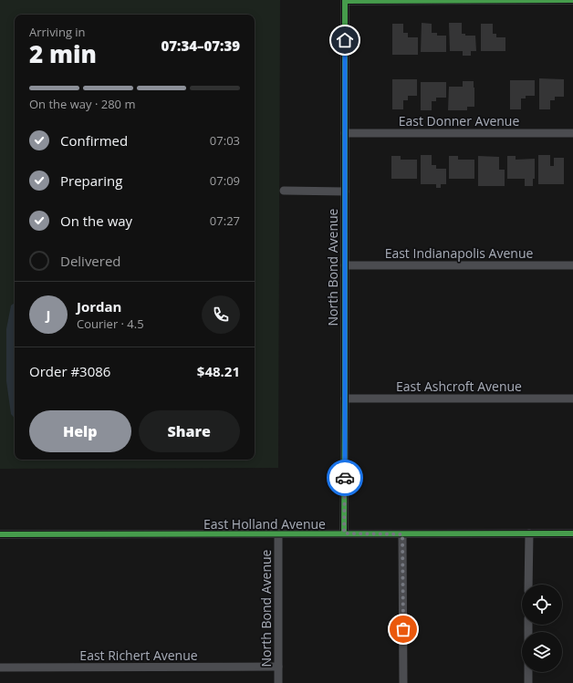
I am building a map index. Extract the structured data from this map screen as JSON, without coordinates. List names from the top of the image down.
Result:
{
  "streets": {
    "street": [
      "East Donner Avenue",
      "East Indianapolis Avenue",
      "North Bond Avenue",
      "East Ashcroft Avenue",
      "East Holland Avenue",
      "East Richert Avenue"
    ]
  },
  "crossings": [
    ["East Donner Avenue", "North Bond Avenue"],
    ["East Indianapolis Avenue", "North Bond Avenue"],
    ["North Bond Avenue", "East Ashcroft Avenue"],
    ["North Bond Avenue", "East Holland Avenue"],
    ["North Bond Avenue", "East Richert Avenue"]
  ],
  "page": {
    "heading": ["2 min", "Arriving in", "07:34–07:39"],
    "panel": [
      "Jordan",
      "Courier · 4.5",
      "Order #3086",
      "$48.21"
    ],
    "bar": "On the way · 280 m",
    "list": [
      ["Confirmed", "07:03"],
      ["Preparing", "07:09"],
      ["On the way", "07:27"],
      "Delivered"
    ],
    "round": "J",
    "buttons": ["Help", "Share"]
  }
}
